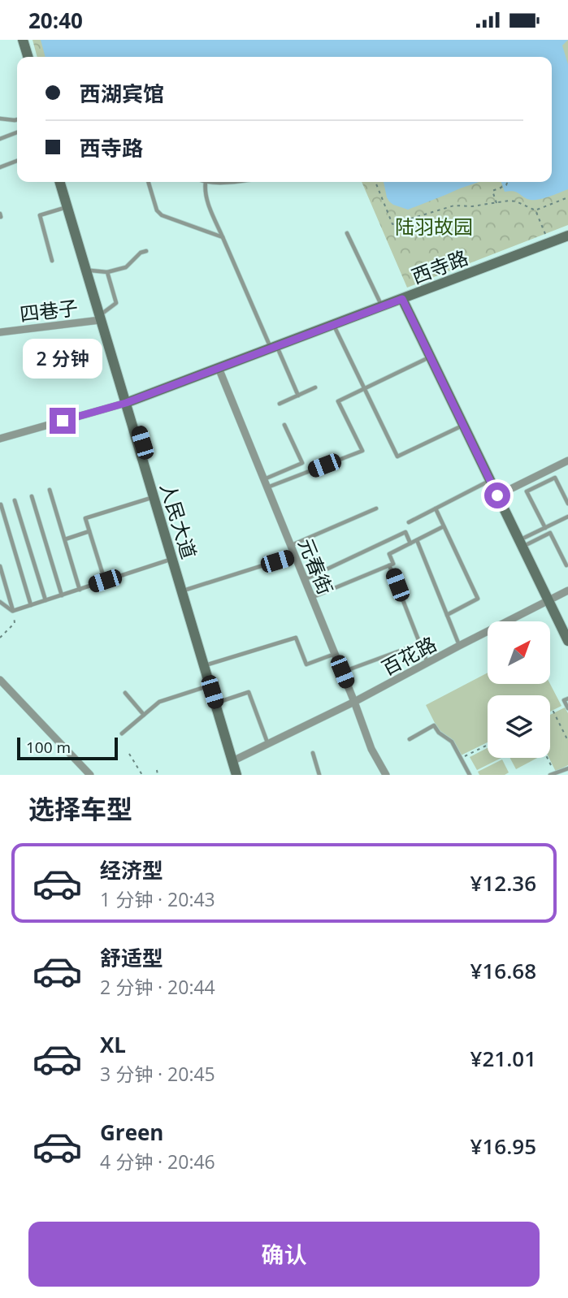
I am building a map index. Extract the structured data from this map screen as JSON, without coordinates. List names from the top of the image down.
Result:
{
  "streets": {
    "main road": ["西寺路", "人民大道"],
    "street": ["四巷子", "元春街", "百花路"]
  },
  "crossings": [
    ["西寺路", "人民大道"],
    ["西寺路", "元春街"],
    ["四巷子", "人民大道"],
    ["人民大道", "百花路"],
    ["元春街", "百花路"]
  ],
  "parks": ["陆羽故园"],
  "scale_bar": "100 m",
  "north": "top right",
  "page": {
    "status": "20:40",
    "banner": ["西湖宾馆", "西寺路"],
    "bubble": "2 分钟",
    "scale": "100 m",
    "heading": "选择车型",
    "list": [
      {
        "name": "经济型",
        "note": "1 分钟 · 20:43",
        "value": "¥12.36"
      },
      {
        "name": "舒适型",
        "note": "2 分钟 · 20:44",
        "value": "¥16.68"
      },
      {
        "name": "XL",
        "note": "3 分钟 · 20:45",
        "value": "¥21.01"
      },
      {
        "name": "Green",
        "note": "4 分钟 · 20:46",
        "value": "¥16.95"
      }
    ],
    "buttons": "确认"
  }
}
